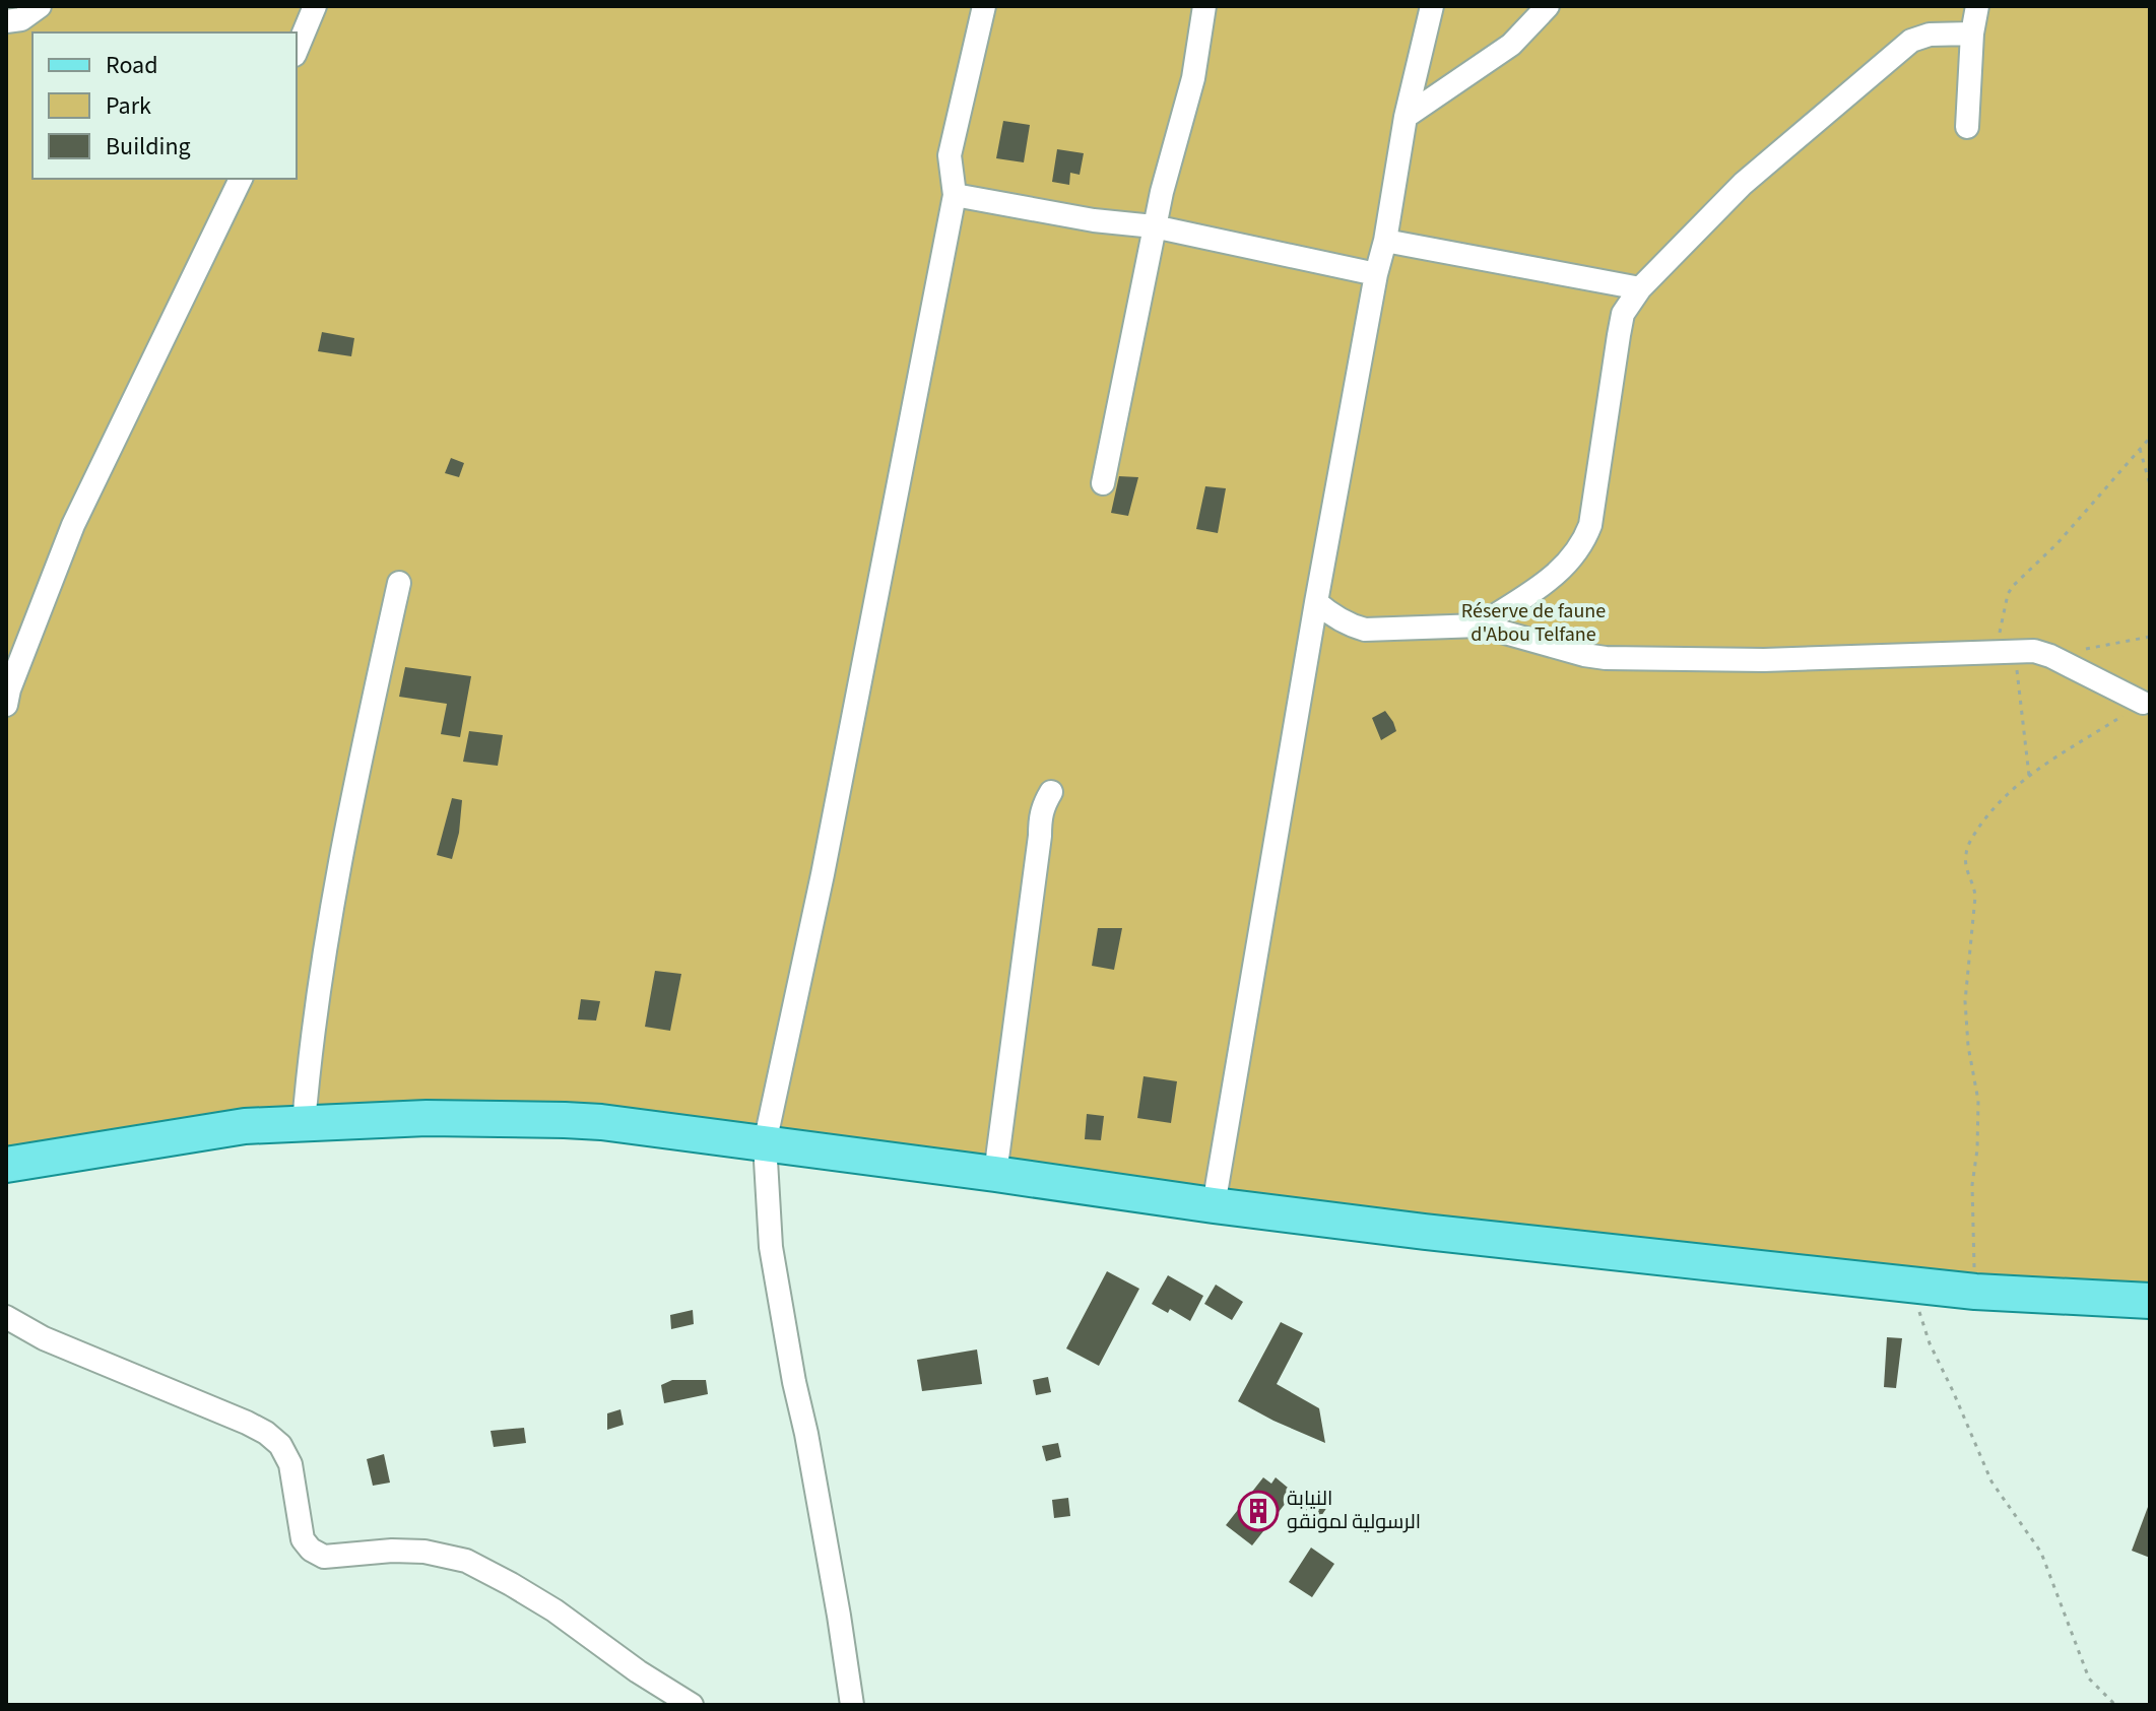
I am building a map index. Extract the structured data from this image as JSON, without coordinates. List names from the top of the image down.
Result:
{
  "parks": ["Réserve de faune d'Abou Telfane"],
  "places": {
    "building": ["النيابة الرسولية لمونقو"]
  },
  "legend": ["Road", "Park", "Building"]
}
